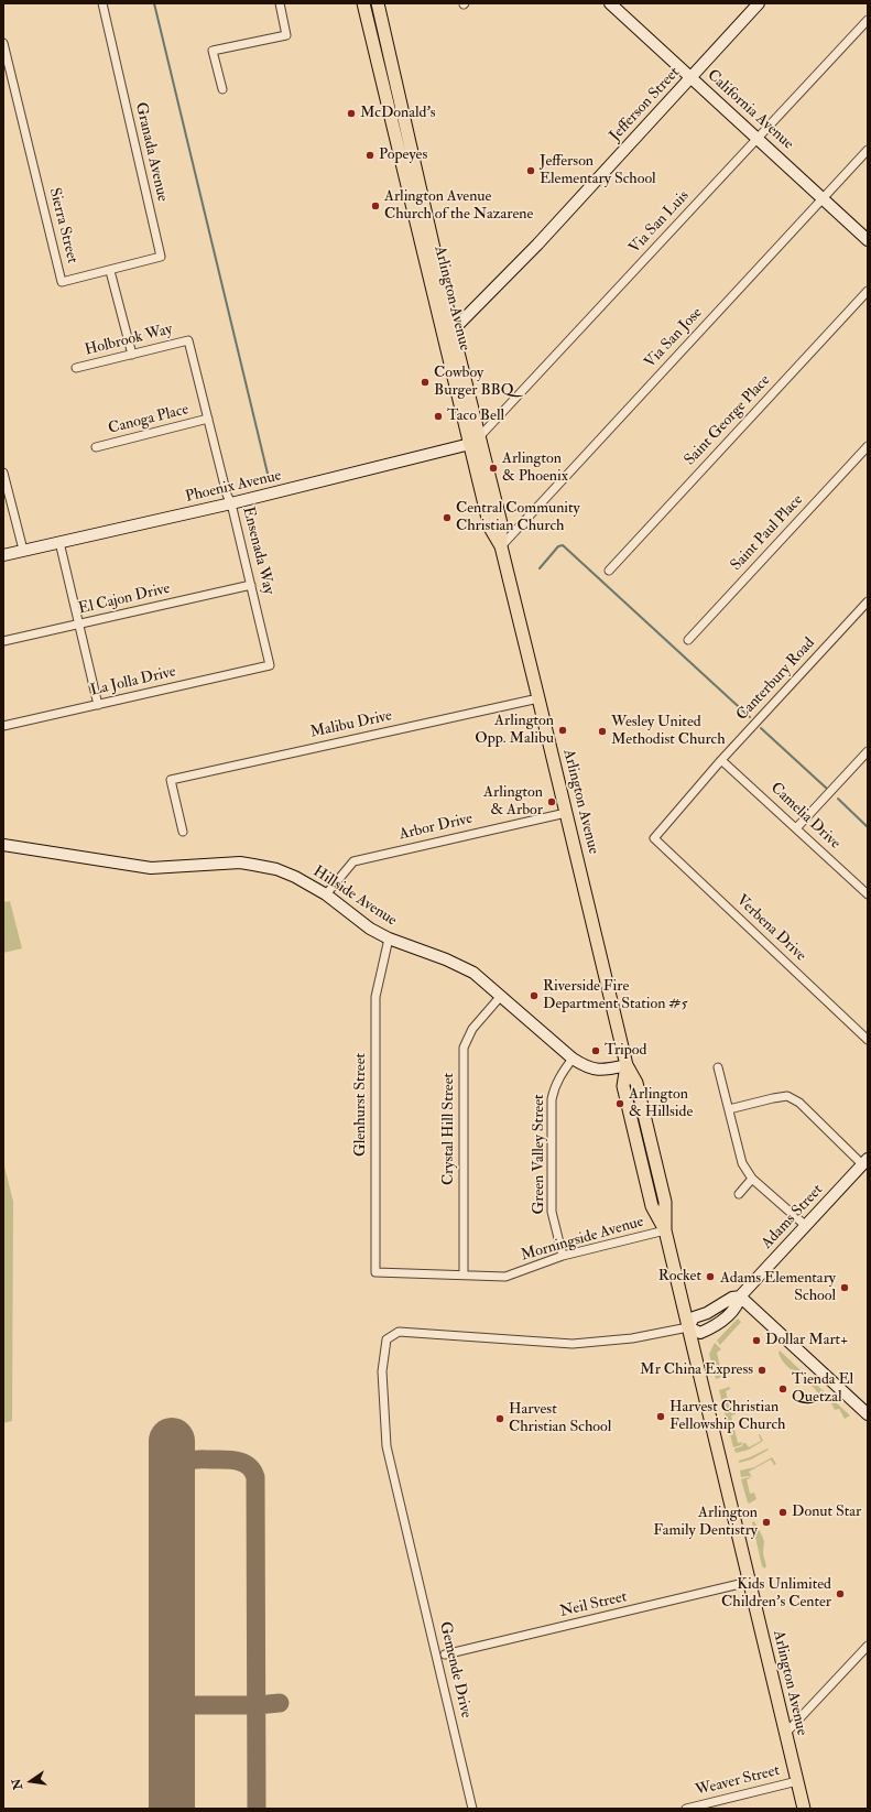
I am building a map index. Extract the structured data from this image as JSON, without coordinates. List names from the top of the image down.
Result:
{
  "streets": {
    "main road": ["Arlington Avenue"],
    "street": [
      "Jefferson Street",
      "California Avenue",
      "Granada Avenue",
      "Via San Luis",
      "Sierra Street",
      "Via San Jose",
      "Holbrook Way",
      "Canoga Place",
      "Saint George Place",
      "Phoenix Avenue",
      "Saint Paul Place",
      "Ensenada Way",
      "El Cajon Drive",
      "Canterbury Road",
      "La Jolla Drive",
      "Malibu Drive",
      "Camelia Drive",
      "Arbor Drive",
      "Hillside Avenue",
      "Verbena Drive",
      "Glenhurst Street",
      "Crystal Hill Street",
      "Green Valley Street",
      "Adams Street",
      "Morningside Avenue",
      "Neil Street",
      "Gemende Drive",
      "Weaver Street"
    ]
  },
  "crossings": [
    ["Jefferson Street", "California Avenue"],
    ["Jefferson Street", "Arlington Avenue"],
    ["California Avenue", "Via San Luis"],
    ["California Avenue", "Via San Jose"],
    ["Granada Avenue", "Sierra Street"],
    ["Via San Luis", "Arlington Avenue"],
    ["Via San Luis", "Phoenix Avenue"],
    ["Arlington Avenue", "Via San Jose"],
    ["Arlington Avenue", "Phoenix Avenue"],
    ["Arlington Avenue", "Malibu Drive"],
    ["Arlington Avenue", "Arbor Drive"],
    ["Arlington Avenue", "Hillside Avenue"],
    ["Arlington Avenue", "Adams Street"],
    ["Arlington Avenue", "Morningside Avenue"],
    ["Arlington Avenue", "Neil Street"],
    ["Arlington Avenue", "Gemende Drive"],
    ["Arlington Avenue", "Weaver Street"],
    ["Holbrook Way", "Ensenada Way"],
    ["Canoga Place", "Ensenada Way"],
    ["Phoenix Avenue", "Ensenada Way"],
    ["Ensenada Way", "El Cajon Drive"],
    ["Ensenada Way", "La Jolla Drive"],
    ["Canterbury Road", "Camelia Drive"],
    ["Canterbury Road", "Verbena Drive"],
    ["Arbor Drive", "Hillside Avenue"],
    ["Hillside Avenue", "Glenhurst Street"],
    ["Hillside Avenue", "Crystal Hill Street"],
    ["Hillside Avenue", "Green Valley Street"],
    ["Glenhurst Street", "Morningside Avenue"],
    ["Crystal Hill Street", "Morningside Avenue"],
    ["Green Valley Street", "Morningside Avenue"],
    ["Adams Street", "Gemende Drive"]
  ],
  "places": [
    "McDonald's",
    "Popeyes",
    "Jefferson Elementary School",
    "Arlington Avenue Church of the Nazarene",
    "Cowboy Burger BBQ",
    "Taco Bell",
    "Arlington & Phoenix",
    "Central Community Christian Church",
    "Arlington Opp. Malibu",
    "Wesley United Methodist Church",
    "Arlington & Arbor",
    "Riverside Fire Department Station #5",
    "Tripod",
    "Arlington & Hillside",
    "Rocket",
    "Adams Elementary School",
    "Dollar Mart+",
    "Mr China Express",
    "Tienda El Quetzal",
    "Harvest Christian Fellowship Church",
    "Harvest Christian School",
    "Donut Star",
    "Arlington Family Dentistry",
    "Kids Unlimited Children's Center"
  ],
  "north": "left"
}
